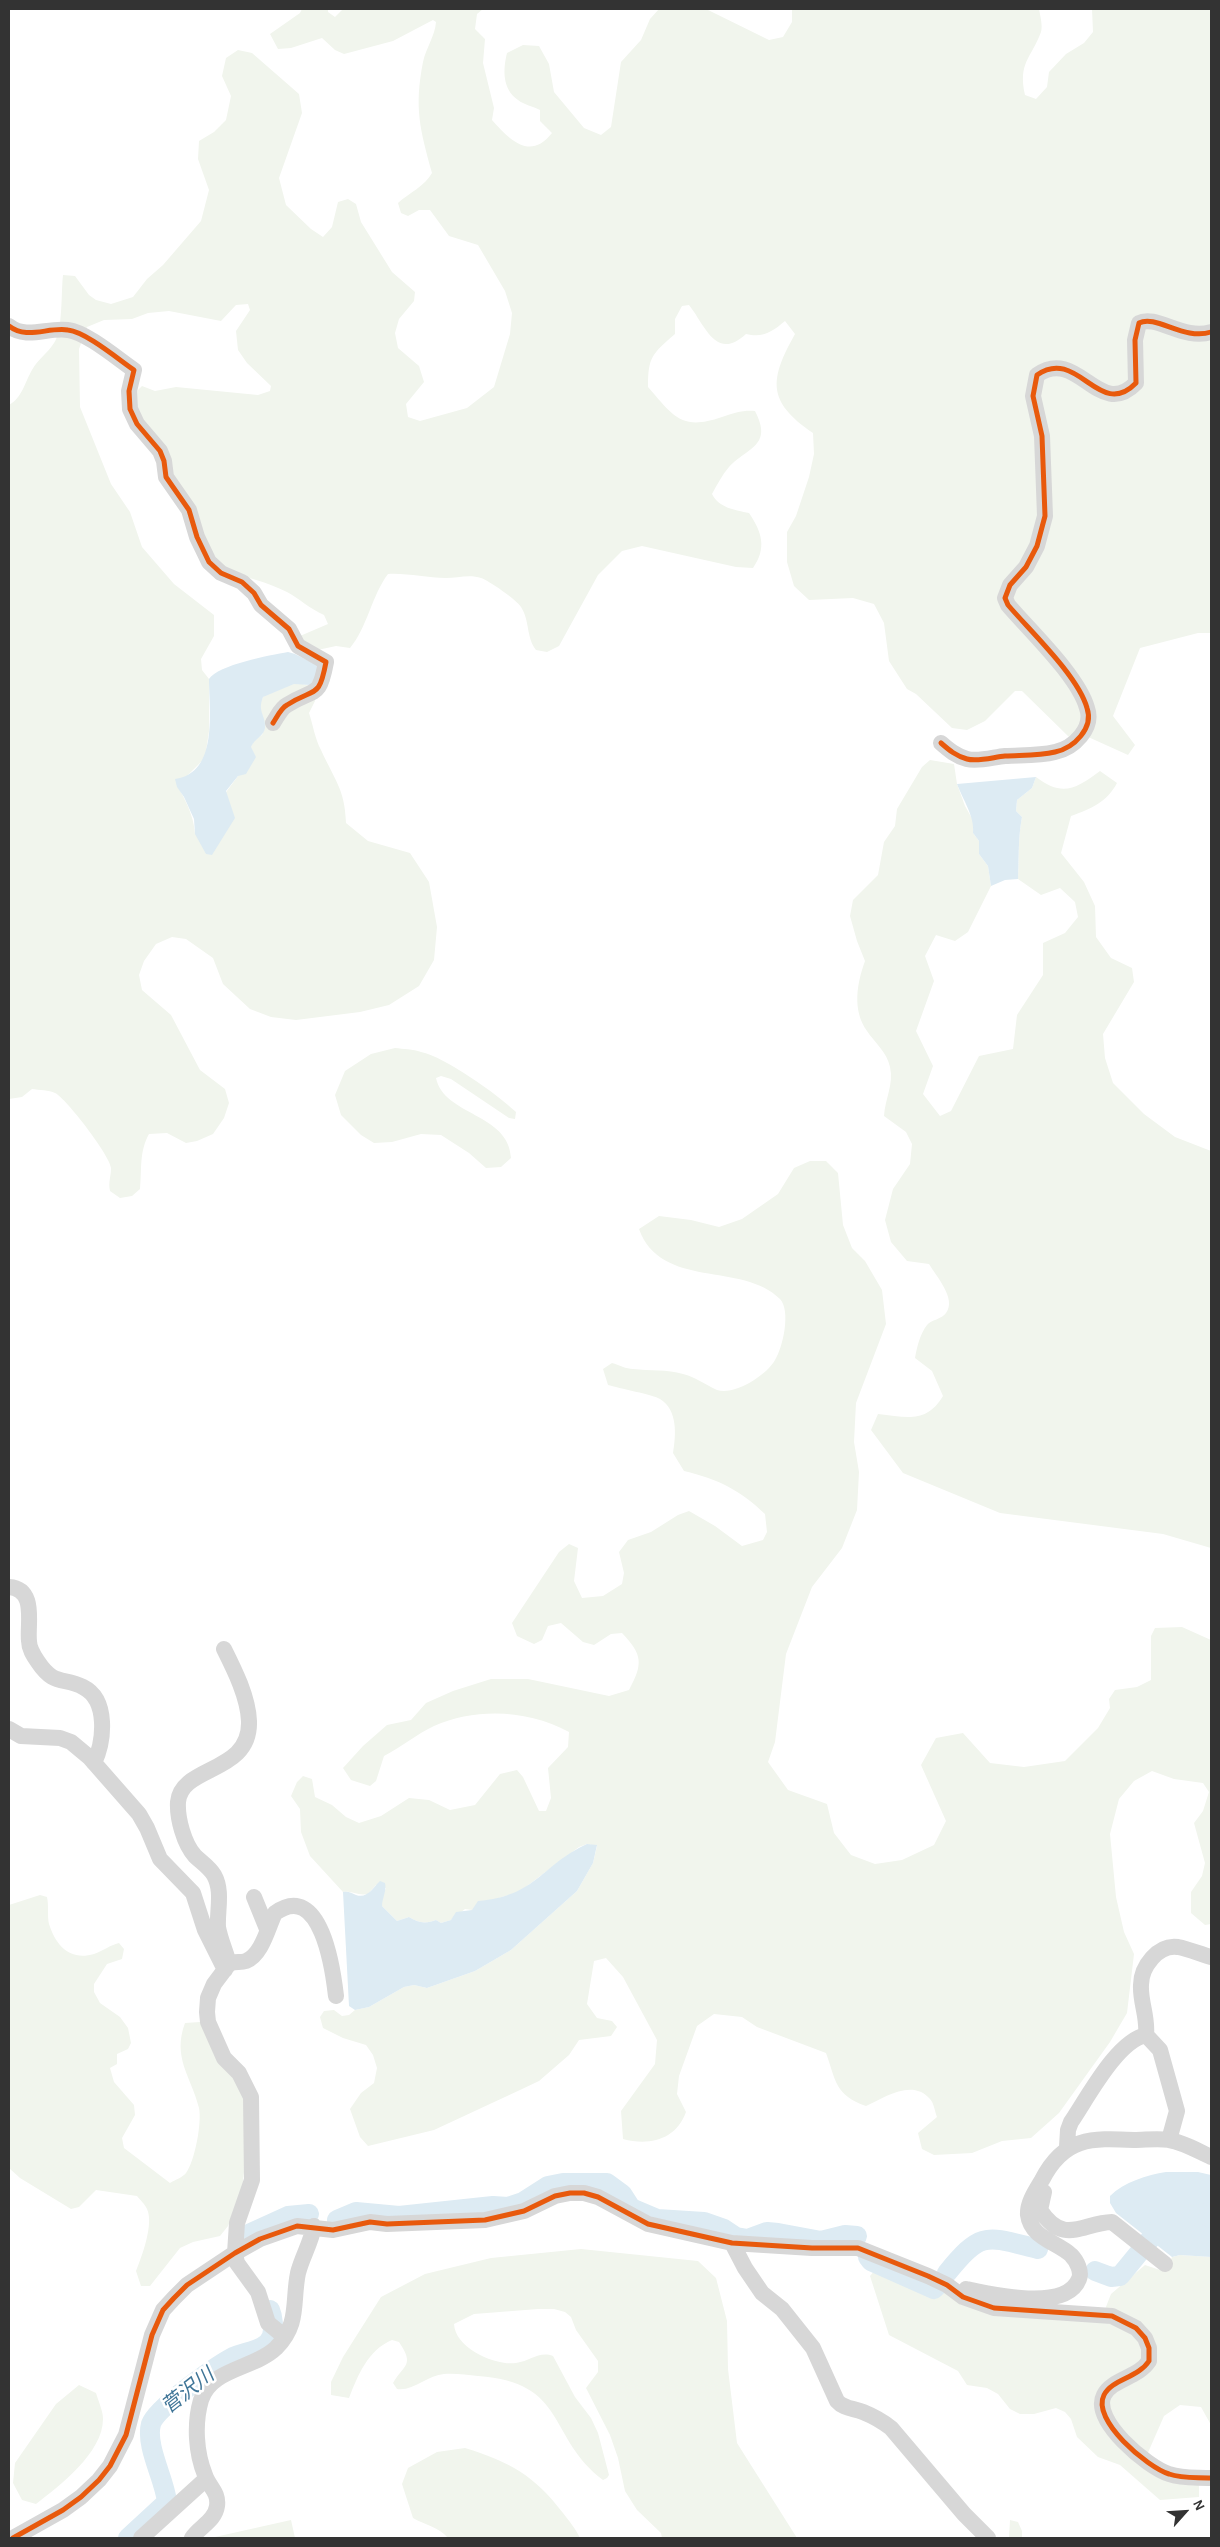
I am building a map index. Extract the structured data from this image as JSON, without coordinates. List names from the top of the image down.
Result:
{
  "water": ["菅沢川"],
  "north": "top right"
}
